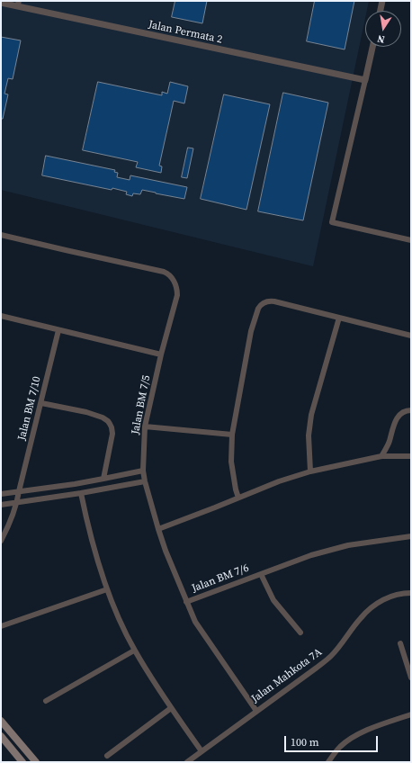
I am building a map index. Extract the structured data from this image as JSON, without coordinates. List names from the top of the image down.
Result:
{
  "streets": {
    "street": [
      "Jalan Permata 2",
      "Jalan BM 7/5",
      "Jalan BM 7/10",
      "Jalan BM 7/6",
      "Jalan Mahkota 7A"
    ]
  },
  "crossings": [
    ["Jalan BM 7/5", "Jalan BM 7/6"],
    ["Jalan BM 7/5", "Jalan Mahkota 7A"]
  ],
  "scale_bar": "100 m",
  "north": "bottom"
}
